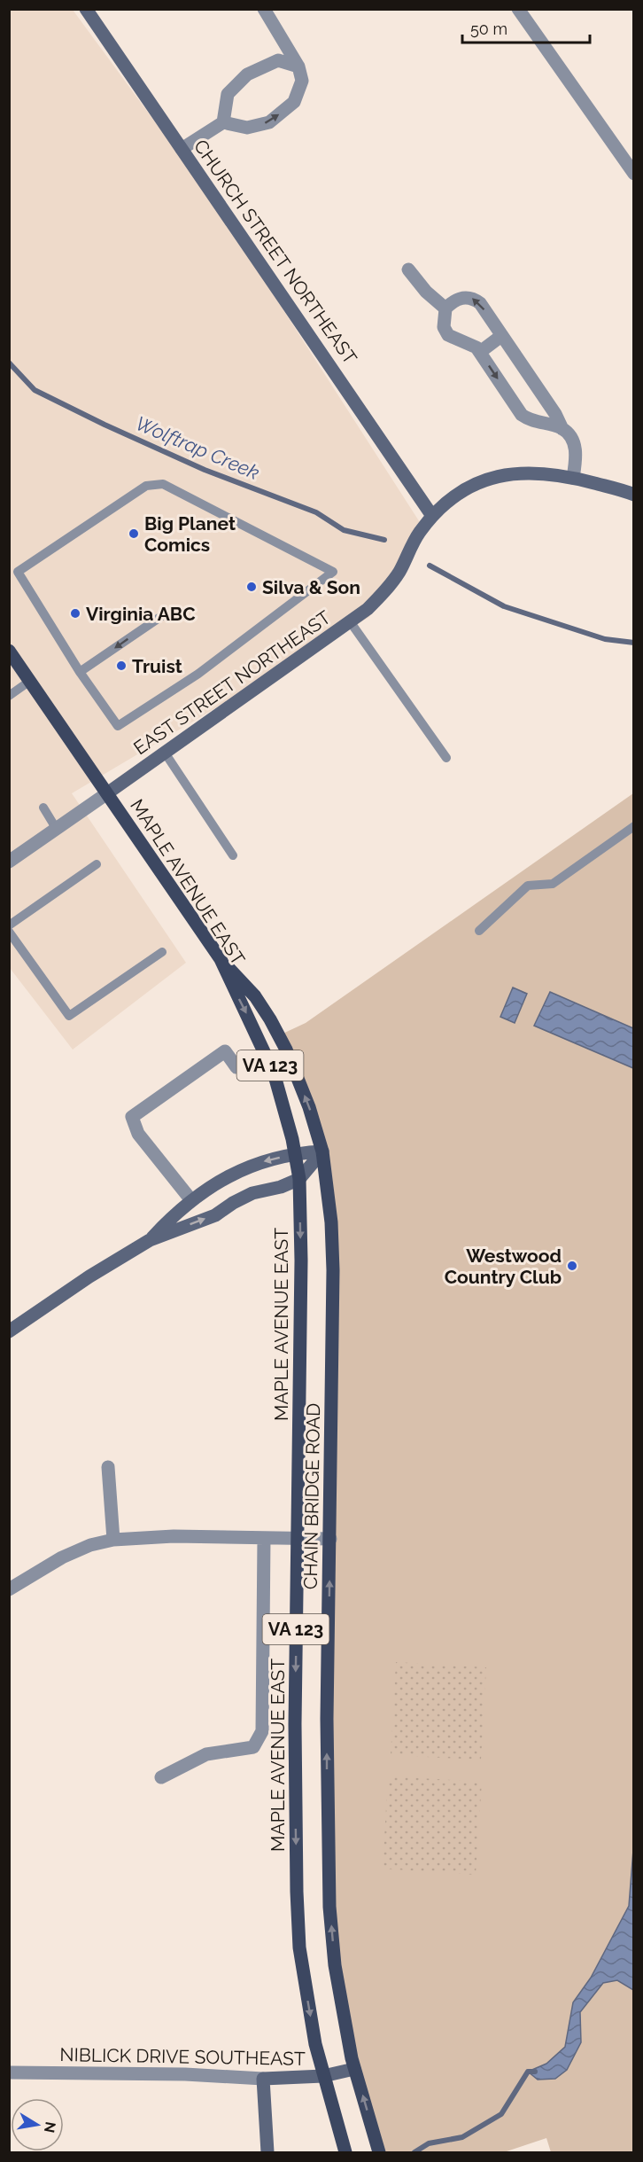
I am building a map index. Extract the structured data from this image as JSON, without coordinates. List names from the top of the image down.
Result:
{
  "streets": {
    "main road": ["MAPLE AVENUE EAST", "VA 123", "CHAIN BRIDGE ROAD"],
    "street": ["CHURCH STREET NORTHEAST", "EAST STREET NORTHEAST", "NIBLICK DRIVE SOUTHEAST"]
  },
  "crossings": [
    ["CHURCH STREET NORTHEAST", "EAST STREET NORTHEAST"],
    ["EAST STREET NORTHEAST", "MAPLE AVENUE EAST"],
    ["MAPLE AVENUE EAST", "VA 123"],
    ["MAPLE AVENUE EAST", "CHAIN BRIDGE ROAD"],
    ["MAPLE AVENUE EAST", "NIBLICK DRIVE SOUTHEAST"],
    ["VA 123", "NIBLICK DRIVE SOUTHEAST"],
    ["CHAIN BRIDGE ROAD", "NIBLICK DRIVE SOUTHEAST"]
  ],
  "one_way": ["MAPLE AVENUE EAST", "CHAIN BRIDGE ROAD"],
  "water": ["Wolftrap Creek"],
  "places": [
    "Big Planet Comics",
    "Silva & Son",
    "Virginia ABC",
    "Truist",
    "Westwood Country Club"
  ],
  "scale_bar": "50 m",
  "north": "right"
}
